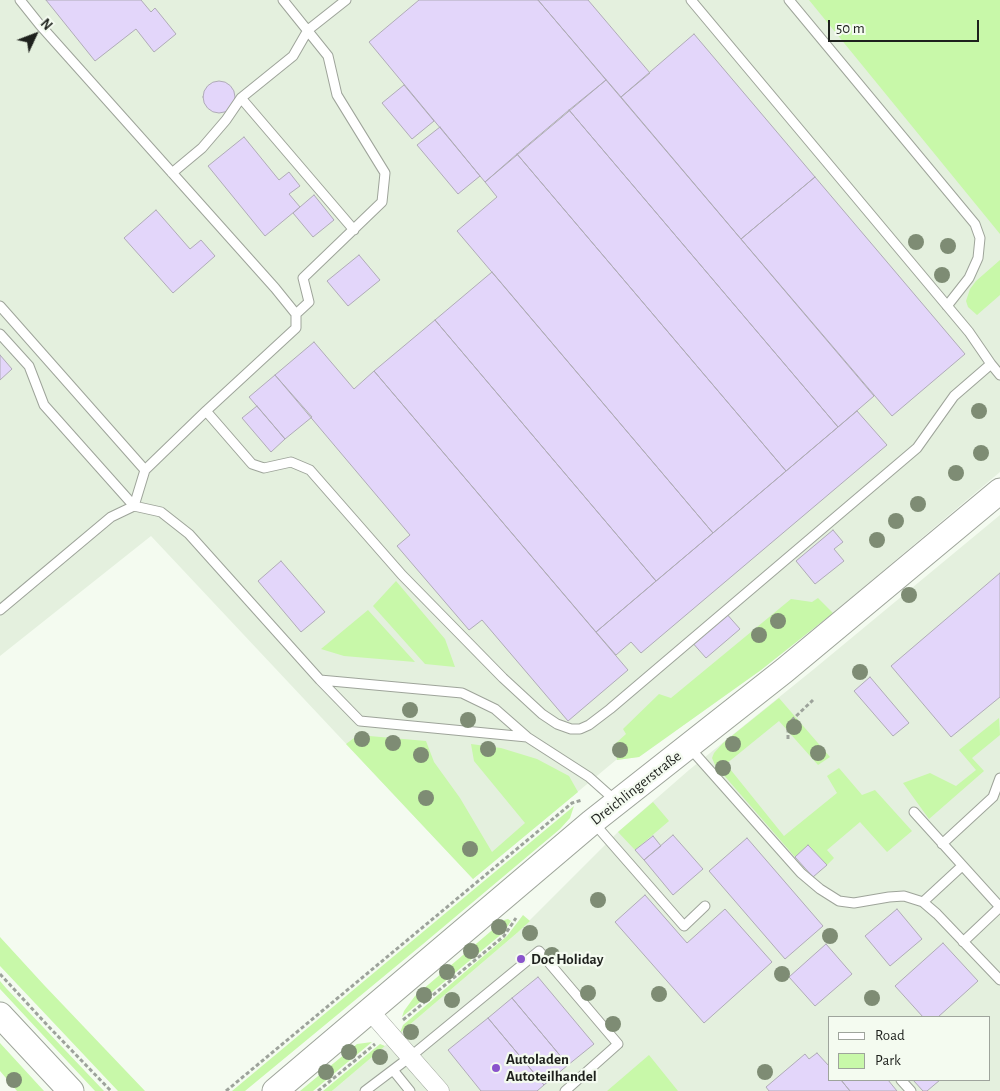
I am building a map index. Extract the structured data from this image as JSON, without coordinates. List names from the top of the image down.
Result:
{
  "streets": {
    "street": ["Dreichlingerstraße"]
  },
  "places": ["Doc Holiday", "Autoladen Autoteilhandel"],
  "legend": ["Road", "Park"],
  "scale_bar": "50 m",
  "north": "top right"
}
